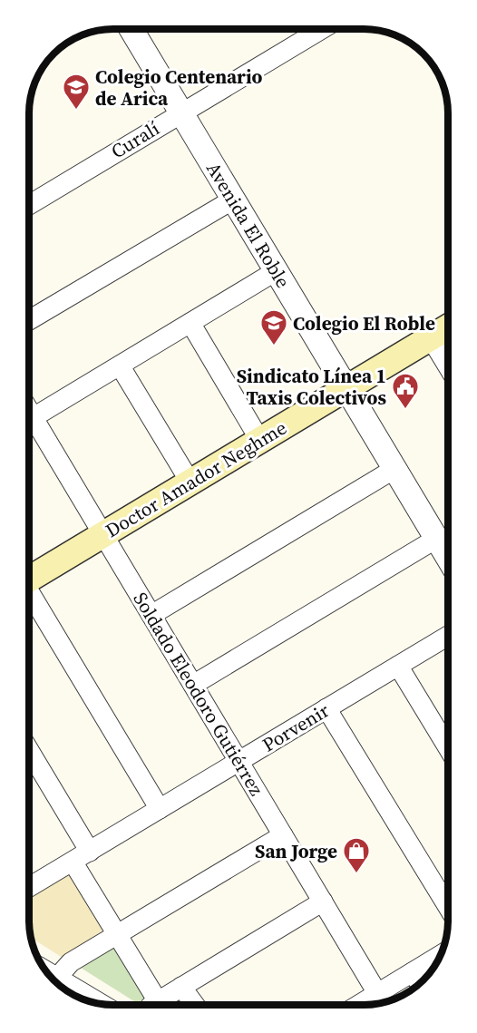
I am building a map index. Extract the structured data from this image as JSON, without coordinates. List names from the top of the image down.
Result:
{
  "streets": {
    "main road": ["Doctor Amador Neghme"],
    "street": [
      "Curalí",
      "Avenida El Roble",
      "Soldado Eleodoro Gutiérrez",
      "Porvenir"
    ]
  },
  "crossings": [
    ["Curalí", "Avenida El Roble"],
    ["Avenida El Roble", "Doctor Amador Neghme"],
    ["Doctor Amador Neghme", "Soldado Eleodoro Gutiérrez"],
    ["Soldado Eleodoro Gutiérrez", "Porvenir"]
  ],
  "places": {
    "school or university": ["Colegio Centenario de Arica", "Colegio El Roble"],
    "public building": ["Sindicato Línea 1 Taxis Colectivos"],
    "shop": ["San Jorge"]
  }
}
